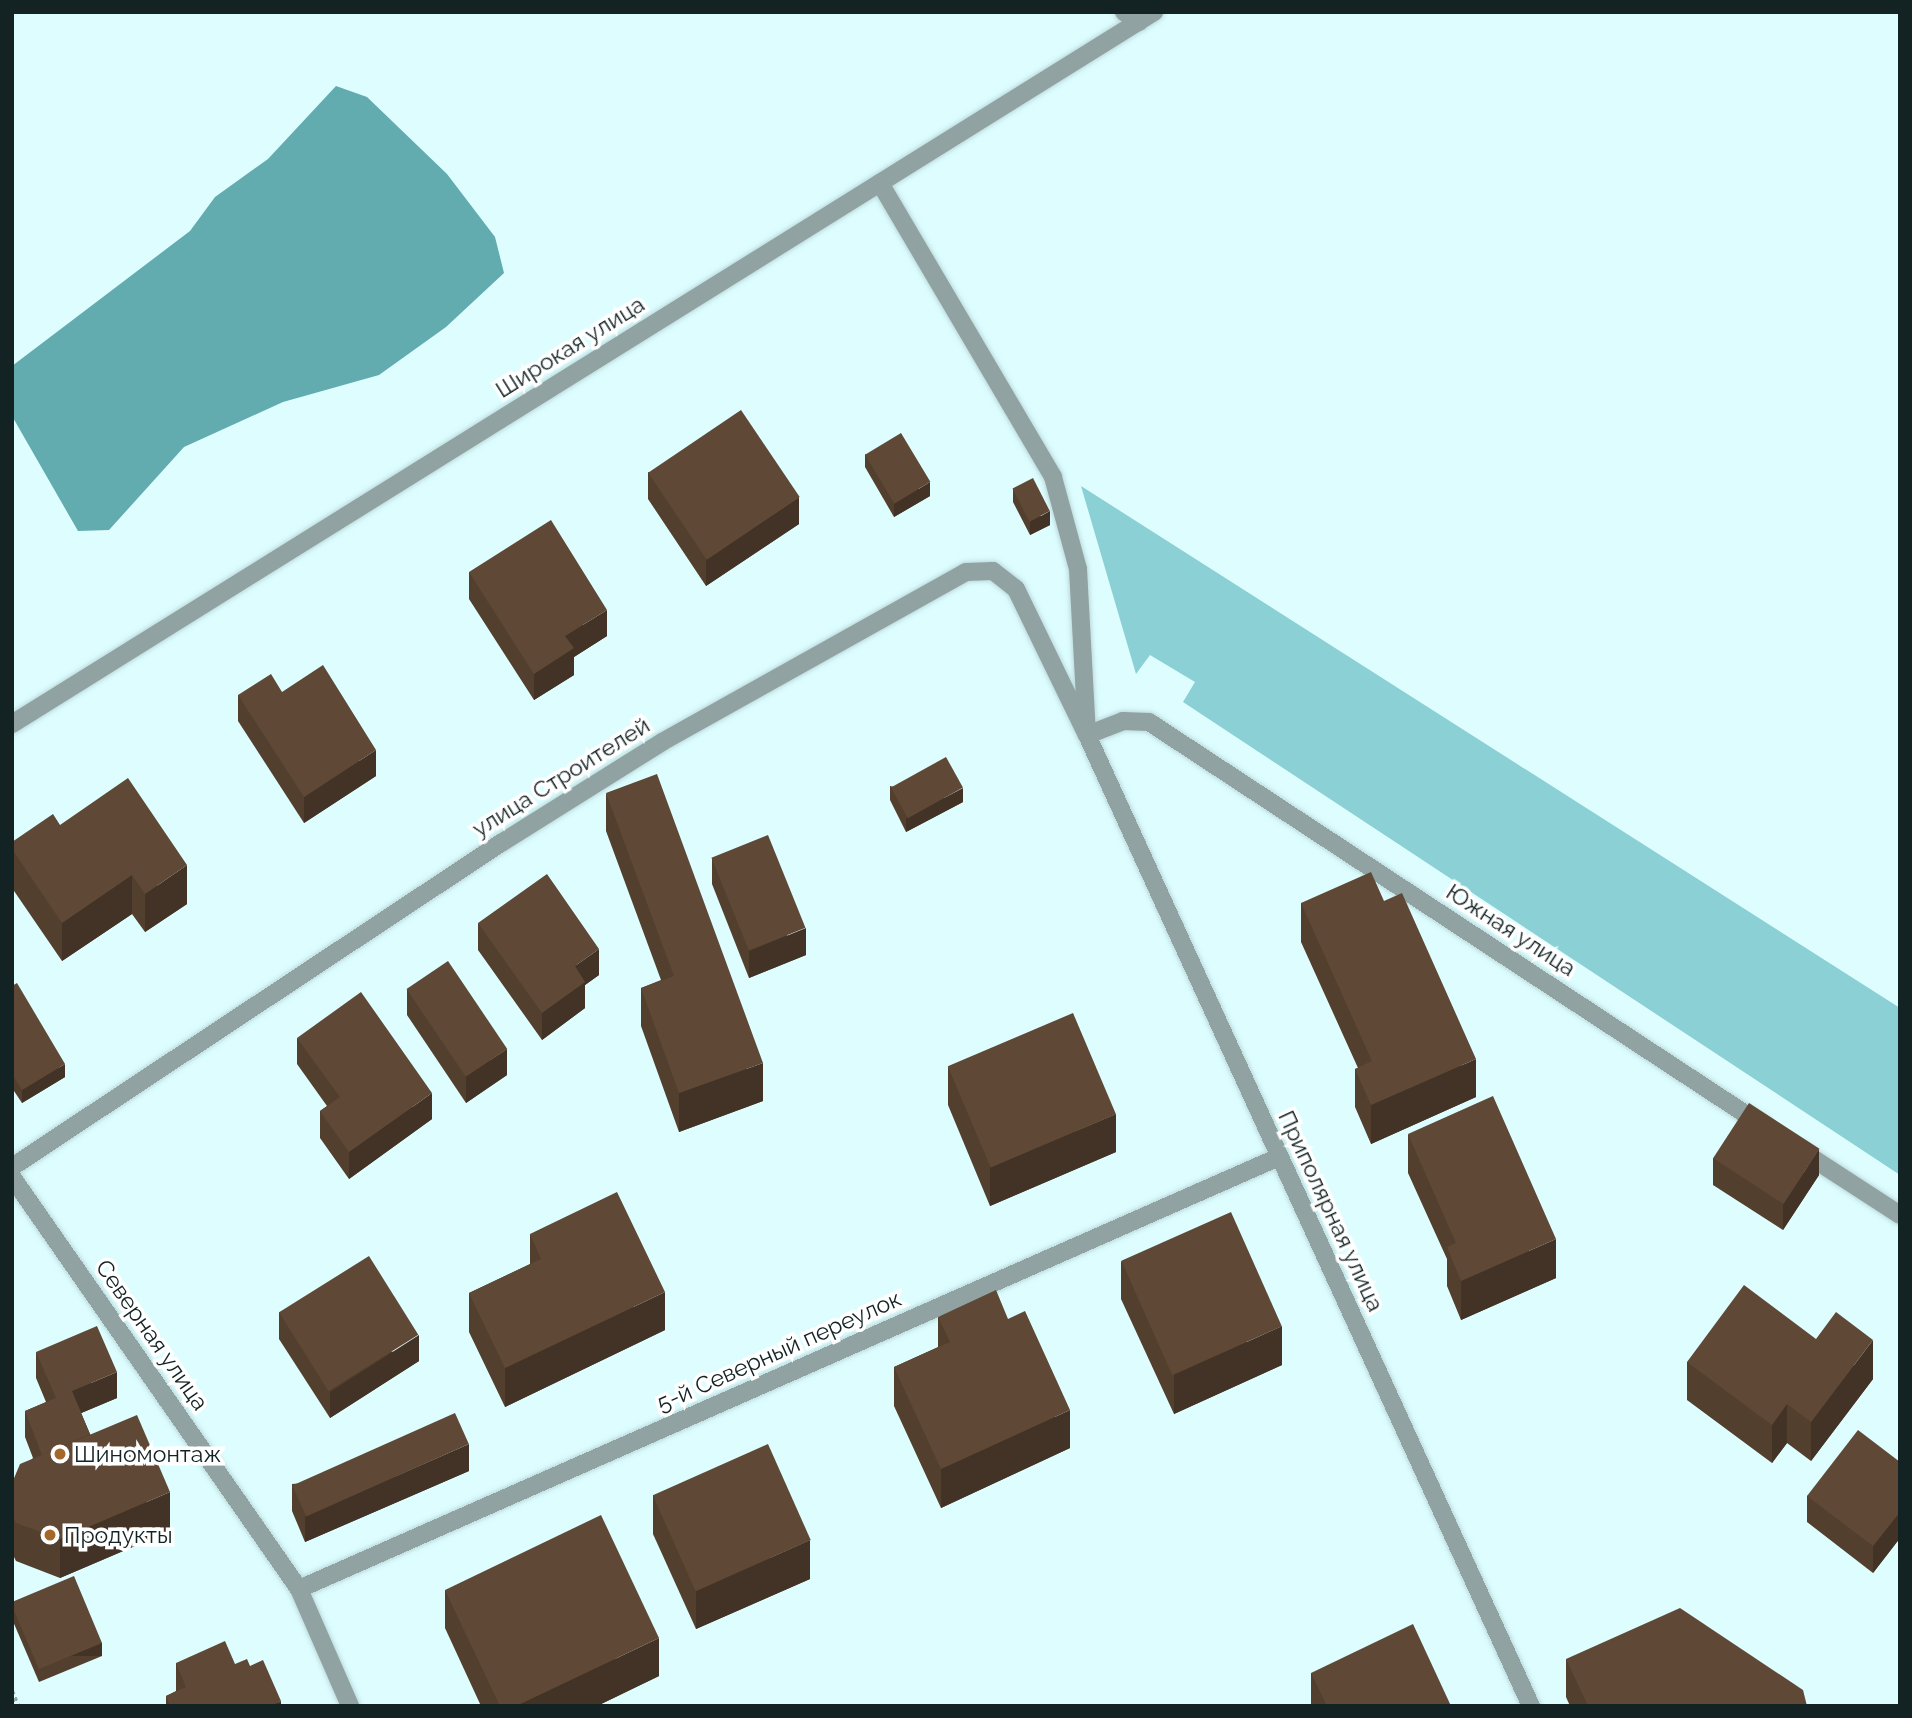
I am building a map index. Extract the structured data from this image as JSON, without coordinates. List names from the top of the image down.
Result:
{
  "streets": {
    "street": [
      "Широкая улица",
      "улица Строителей",
      "Южная улица",
      "Приполярная улица",
      "Северная улица",
      "5-й Северный переулок"
    ]
  },
  "crossings": [
    ["улица Строителей", "Южная улица"],
    ["улица Строителей", "Приполярная улица"],
    ["Южная улица", "Приполярная улица"],
    ["Приполярная улица", "5-й Северный переулок"],
    ["Северная улица", "5-й Северный переулок"]
  ],
  "places": ["Шиномонтаж", "Продукты"]
}
